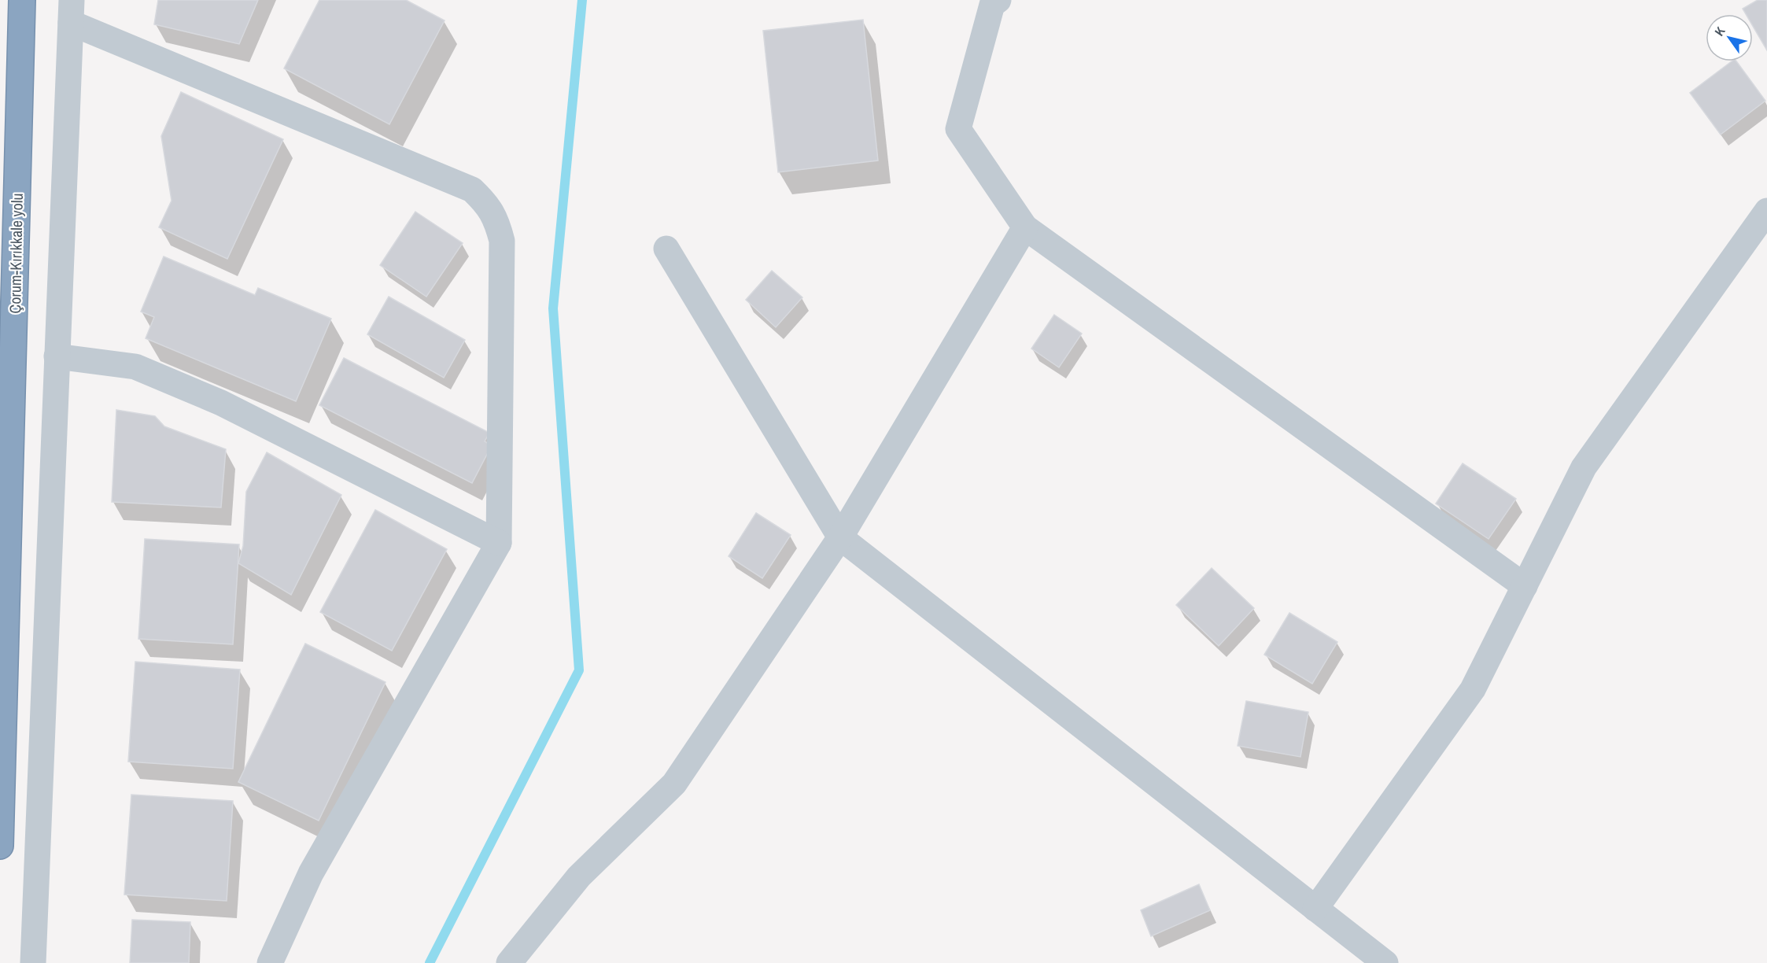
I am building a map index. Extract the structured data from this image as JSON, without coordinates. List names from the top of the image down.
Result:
{
  "streets": {
    "highway": ["Çorum-Kırıkkale yolu"]
  },
  "north": "top left"
}
